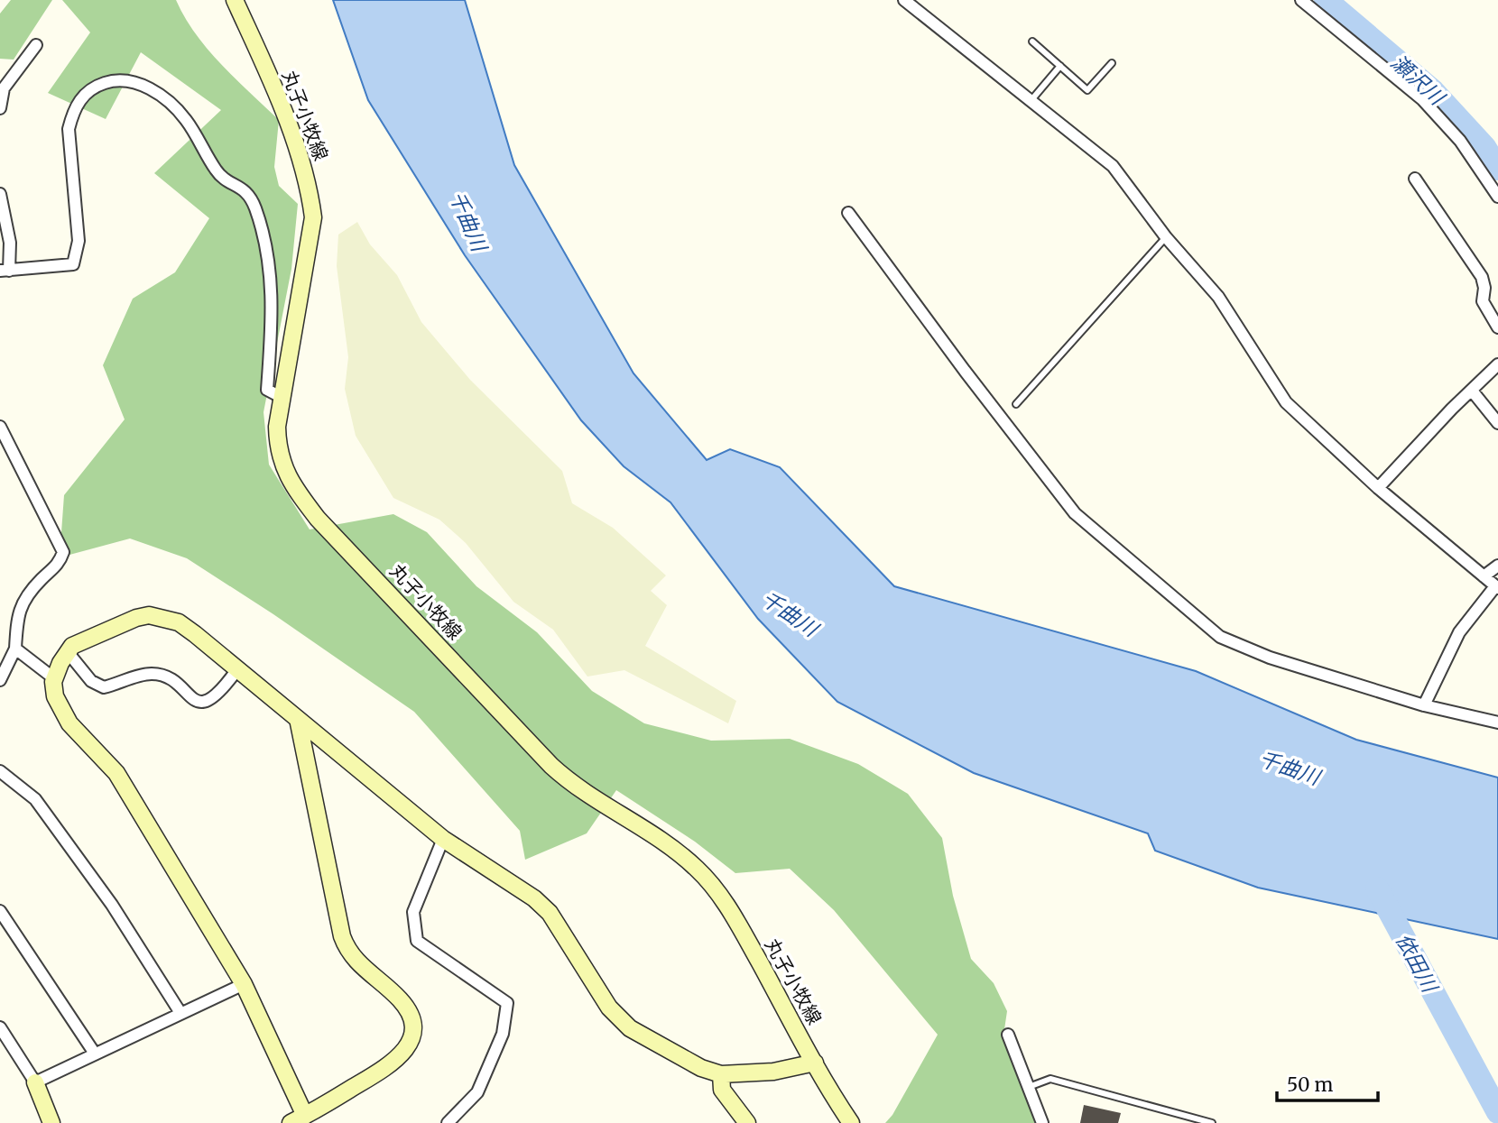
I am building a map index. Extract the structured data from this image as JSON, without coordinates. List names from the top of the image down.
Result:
{
  "streets": {
    "street": ["丸子小牧線"]
  },
  "water": ["瀬沢川", "千曲川", "依田川"],
  "scale_bar": "50 m"
}
